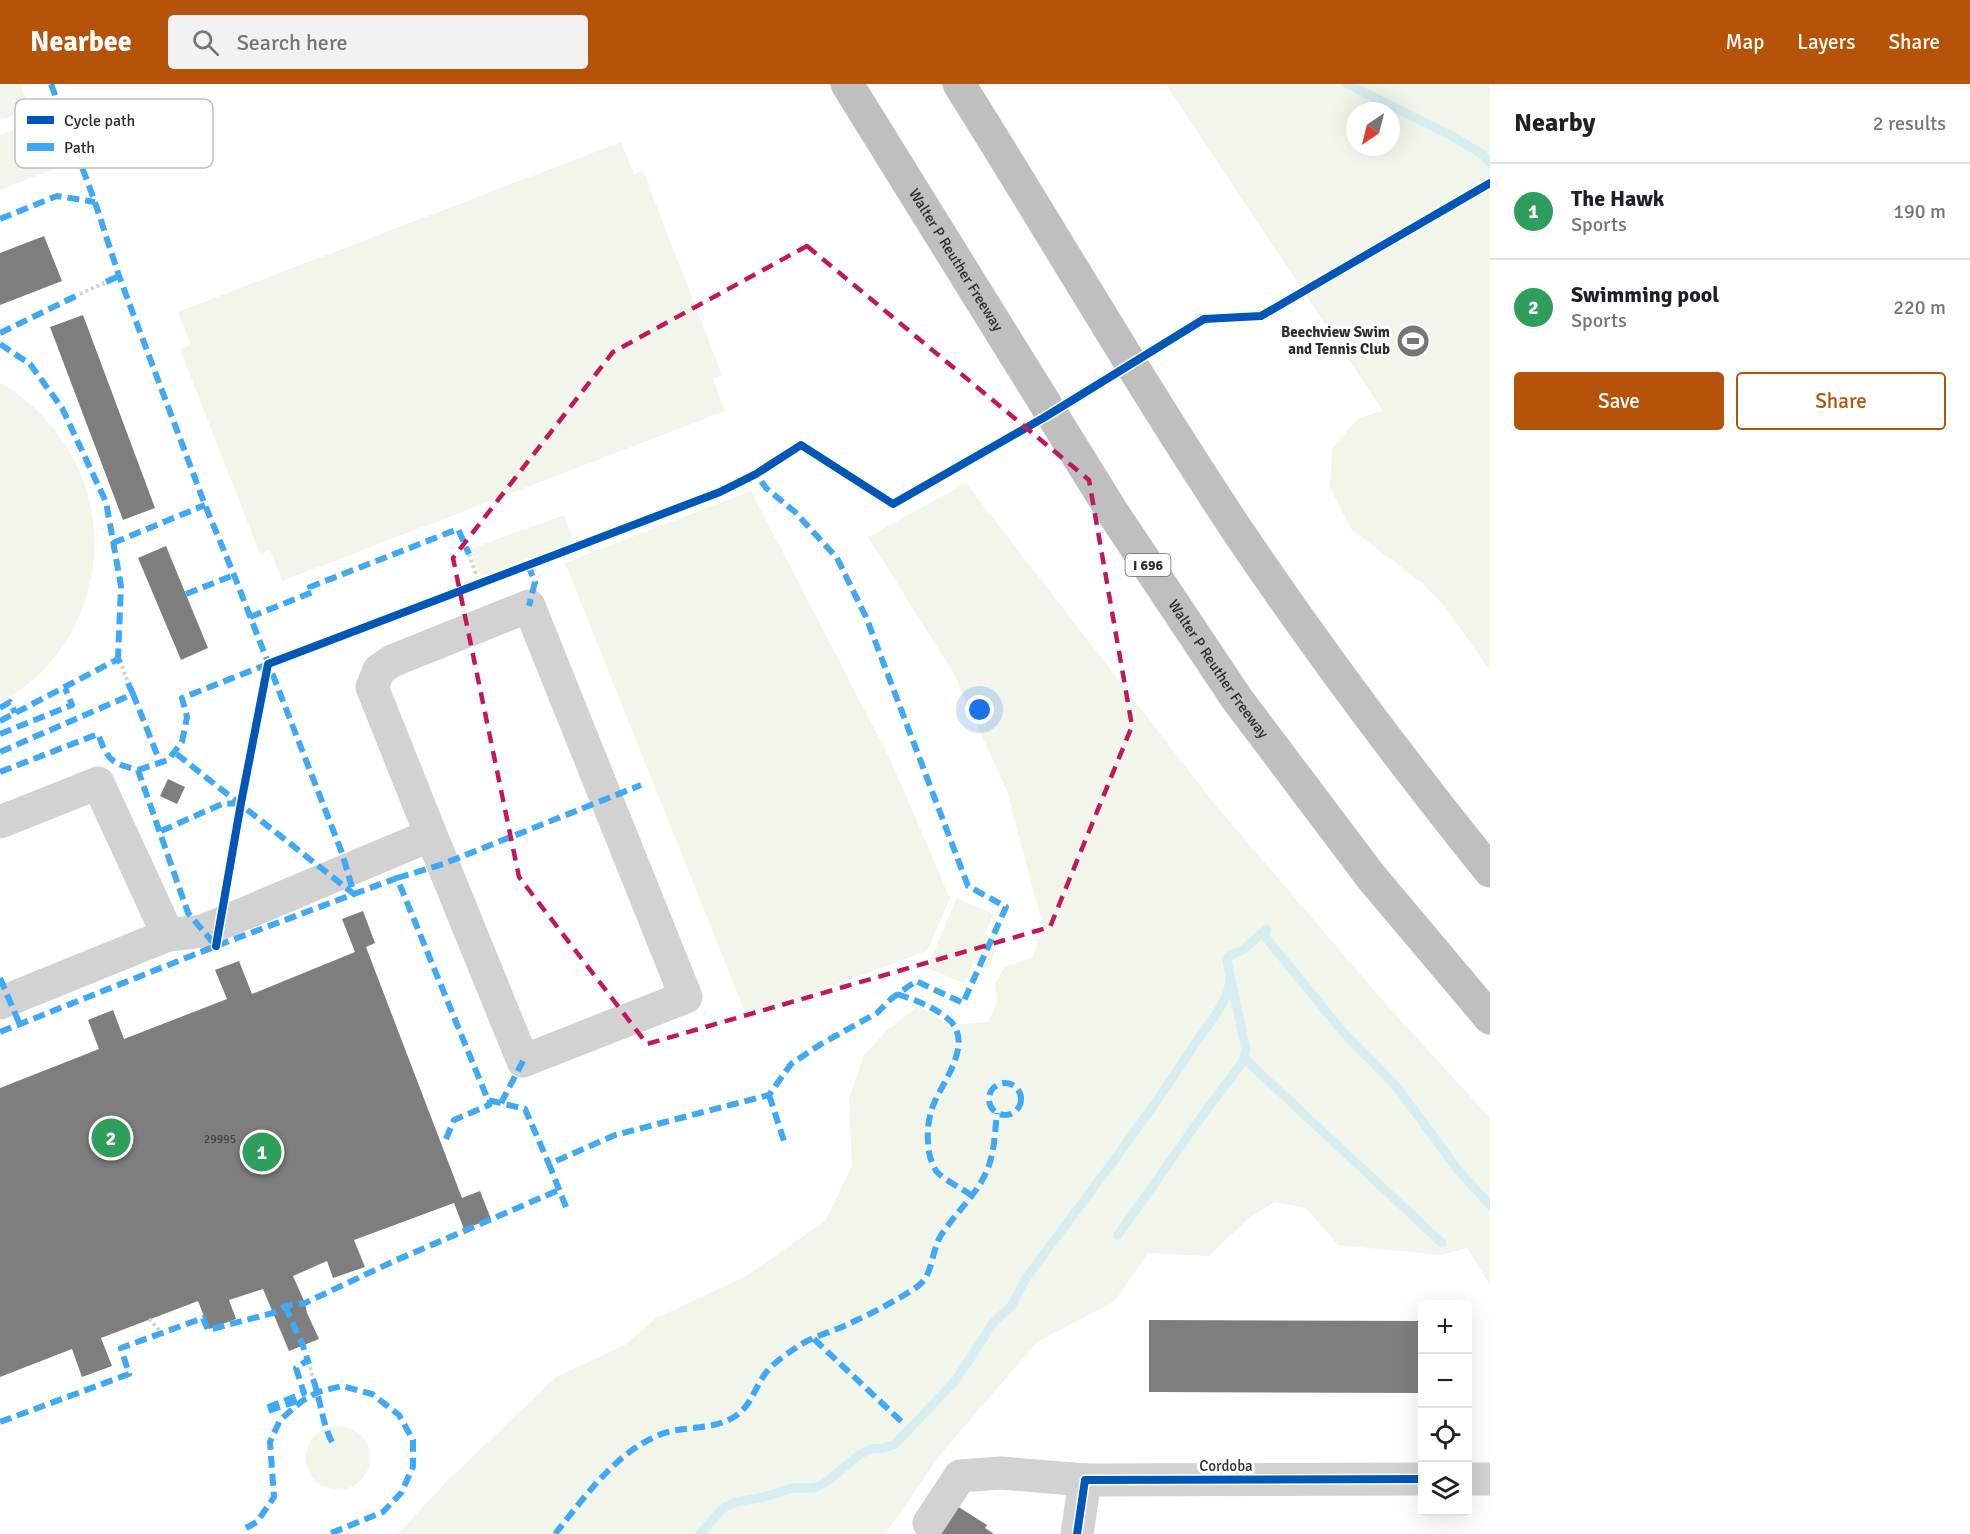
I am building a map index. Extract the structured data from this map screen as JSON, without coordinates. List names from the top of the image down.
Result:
{
  "streets": {
    "highway": ["Walter P Reuther Freeway", "I 696"],
    "street": ["Cordoba"]
  },
  "places": {
    "sports": ["Beechview Swim and Tennis Club"]
  },
  "house_numbers": ["29995"],
  "legend": ["Cycle path", "Path"],
  "north": "bottom left",
  "page": {
    "header": "Nearbee",
    "search": "Search here",
    "nav": ["Map", "Layers", "Share"],
    "heading": ["Nearby", "2 results"],
    "list": [
      {
        "mark": "1",
        "name": "The Hawk",
        "note": "Sports",
        "value": "190 m"
      },
      {
        "mark": "2",
        "name": "Swimming pool",
        "note": "Sports",
        "value": "220 m"
      }
    ],
    "buttons": ["Save", "Share"],
    "pins": ["2", "1"],
    "map_buttons": ["+", "−"]
  }
}
